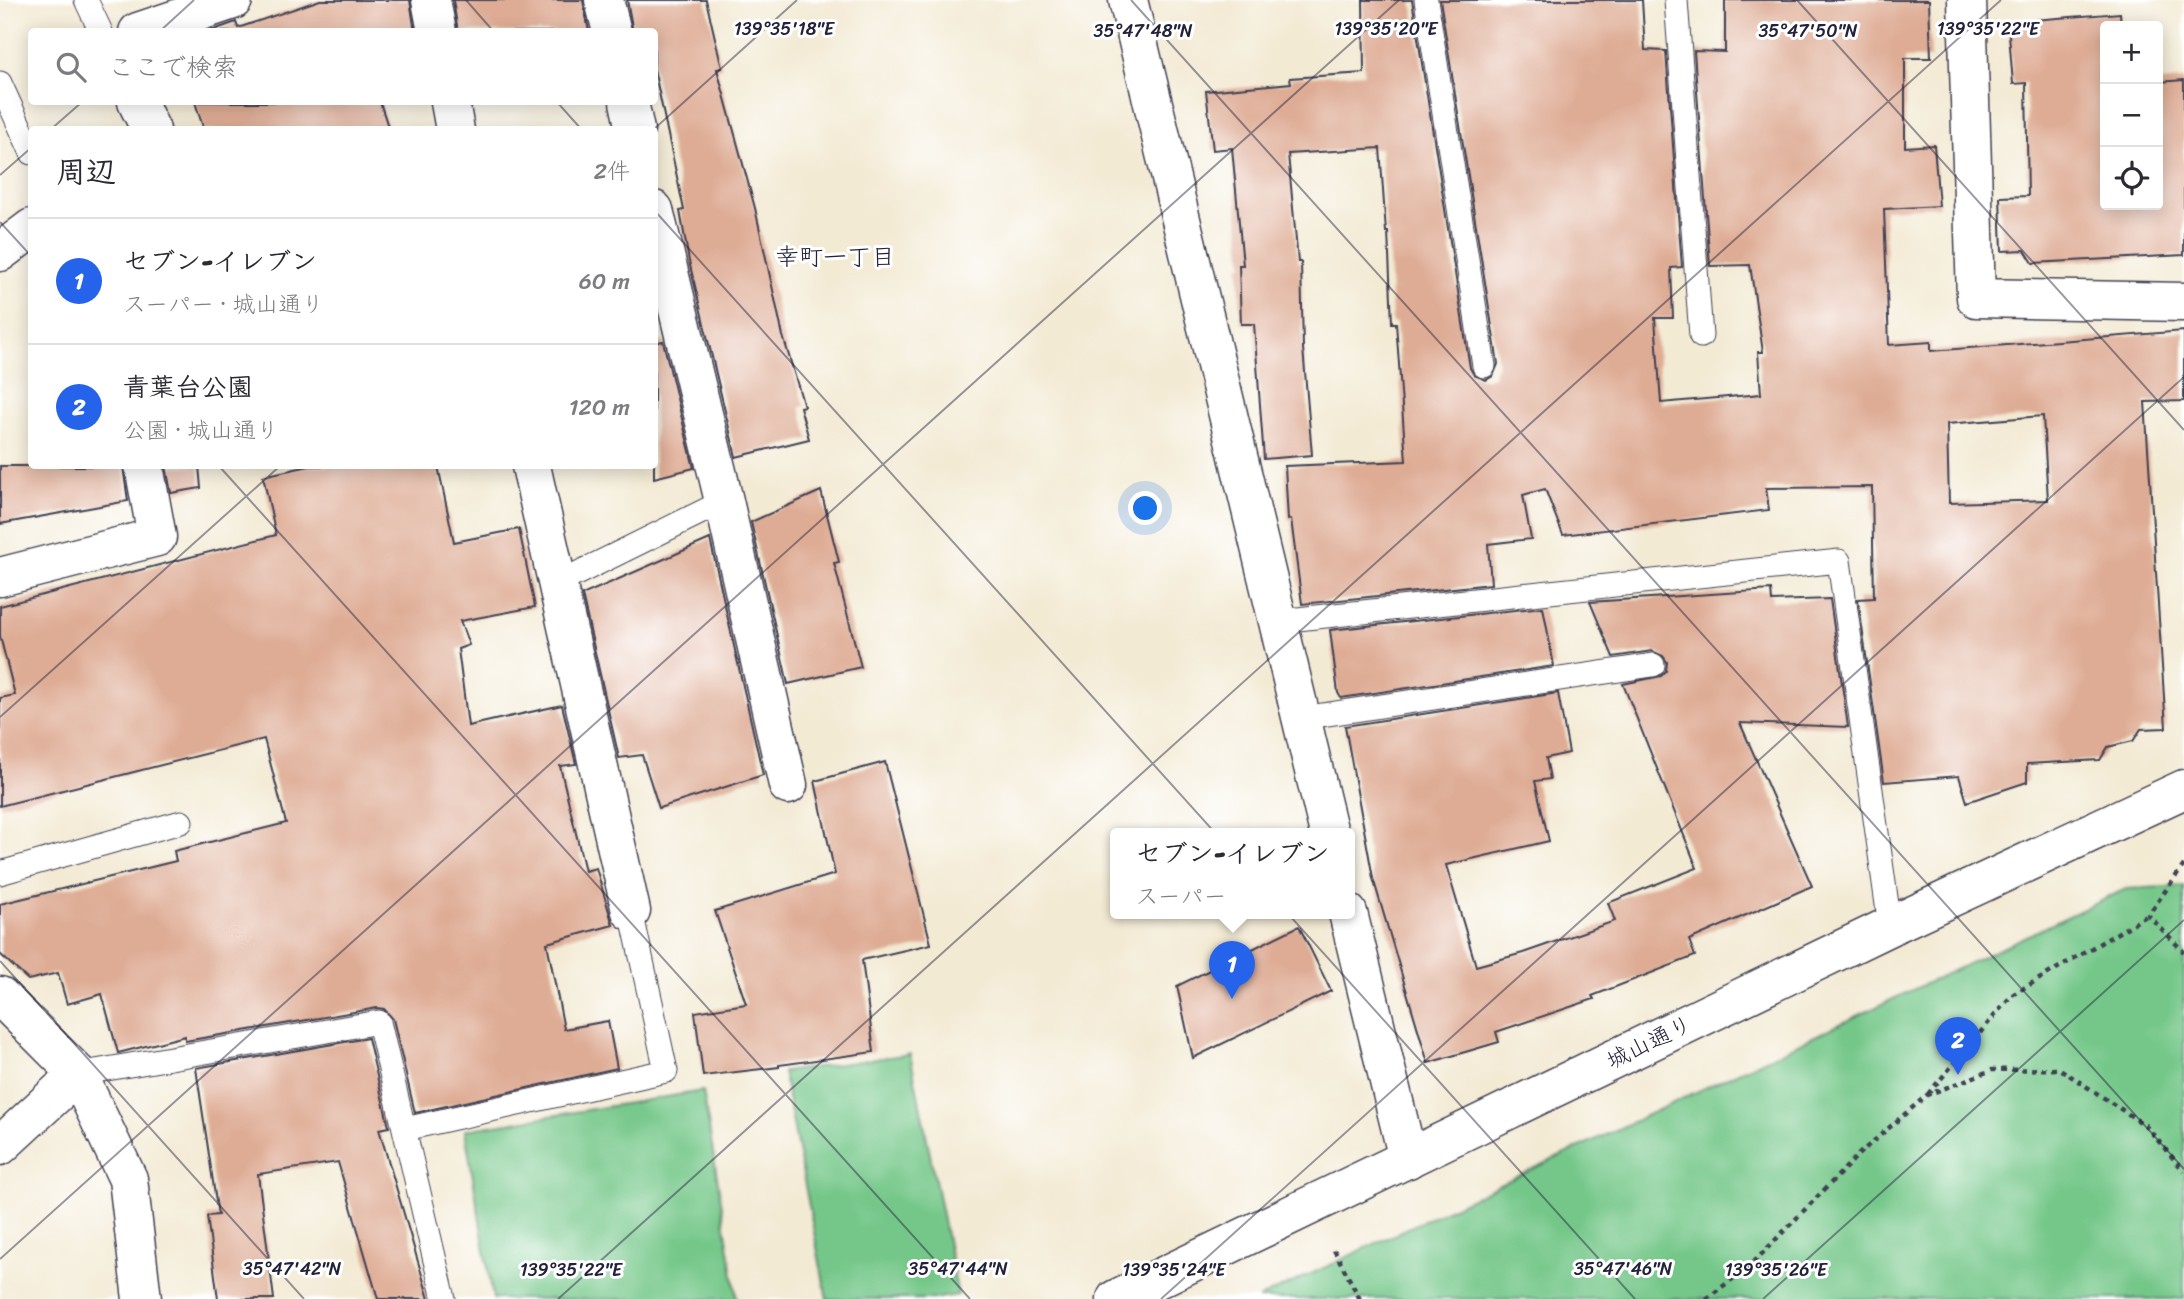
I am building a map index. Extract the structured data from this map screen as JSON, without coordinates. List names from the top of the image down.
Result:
{
  "streets": {
    "street": ["城山通り"]
  },
  "districts": ["幸町一丁目"],
  "page": {
    "map_buttons": ["+", "−"],
    "search": "ここで検索",
    "heading": ["周辺", "2件"],
    "list": [
      {
        "mark": "1",
        "name": "セブン-イレブン",
        "note": "スーパー · 城山通り",
        "value": "60 m"
      },
      {
        "mark": "2",
        "name": "青葉台公園",
        "note": "公園 · 城山通り",
        "value": "120 m"
      }
    ],
    "popup": ["セブン-イレブン", "スーパー"],
    "pins": ["1", "2"]
  },
  "coordinates": [
    "139°35'22\"E",
    "139°35'18\"E",
    "139°35'20\"E",
    "35°47'48\"N",
    "35°47'50\"N",
    "35°47'42\"N",
    "35°47'44\"N",
    "35°47'46\"N",
    "139°35'24\"E",
    "139°35'26\"E"
  ]
}
